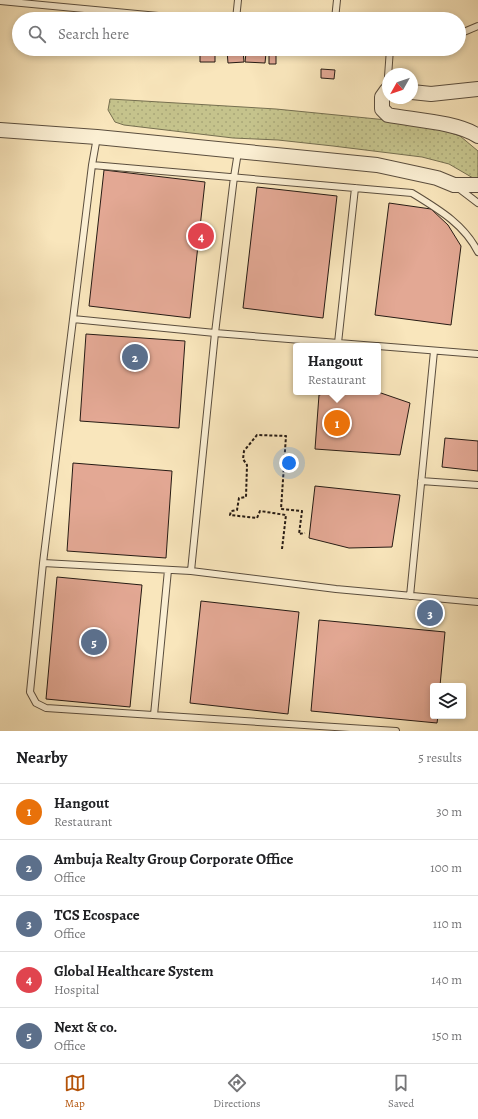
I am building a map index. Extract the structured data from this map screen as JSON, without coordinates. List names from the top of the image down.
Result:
{
  "north": "bottom left",
  "page": {
    "search": "Search here",
    "pins": [
      "4",
      "2",
      "1",
      "3",
      "5"
    ],
    "popup": ["Hangout", "Restaurant"],
    "heading": ["Nearby", "5 results"],
    "list": [
      {
        "mark": "1",
        "name": "Hangout",
        "note": "Restaurant",
        "value": "30 m"
      },
      {
        "mark": "2",
        "name": "Ambuja Realty Group Corporate Office",
        "note": "Office",
        "value": "100 m"
      },
      {
        "mark": "3",
        "name": "TCS Ecospace",
        "note": "Office",
        "value": "110 m"
      },
      {
        "mark": "4",
        "name": "Global Healthcare System",
        "note": "Hospital",
        "value": "140 m"
      },
      {
        "mark": "5",
        "name": "Next & co.",
        "note": "Office",
        "value": "150 m"
      }
    ],
    "nav": ["Map", "Directions", "Saved"]
  }
}
